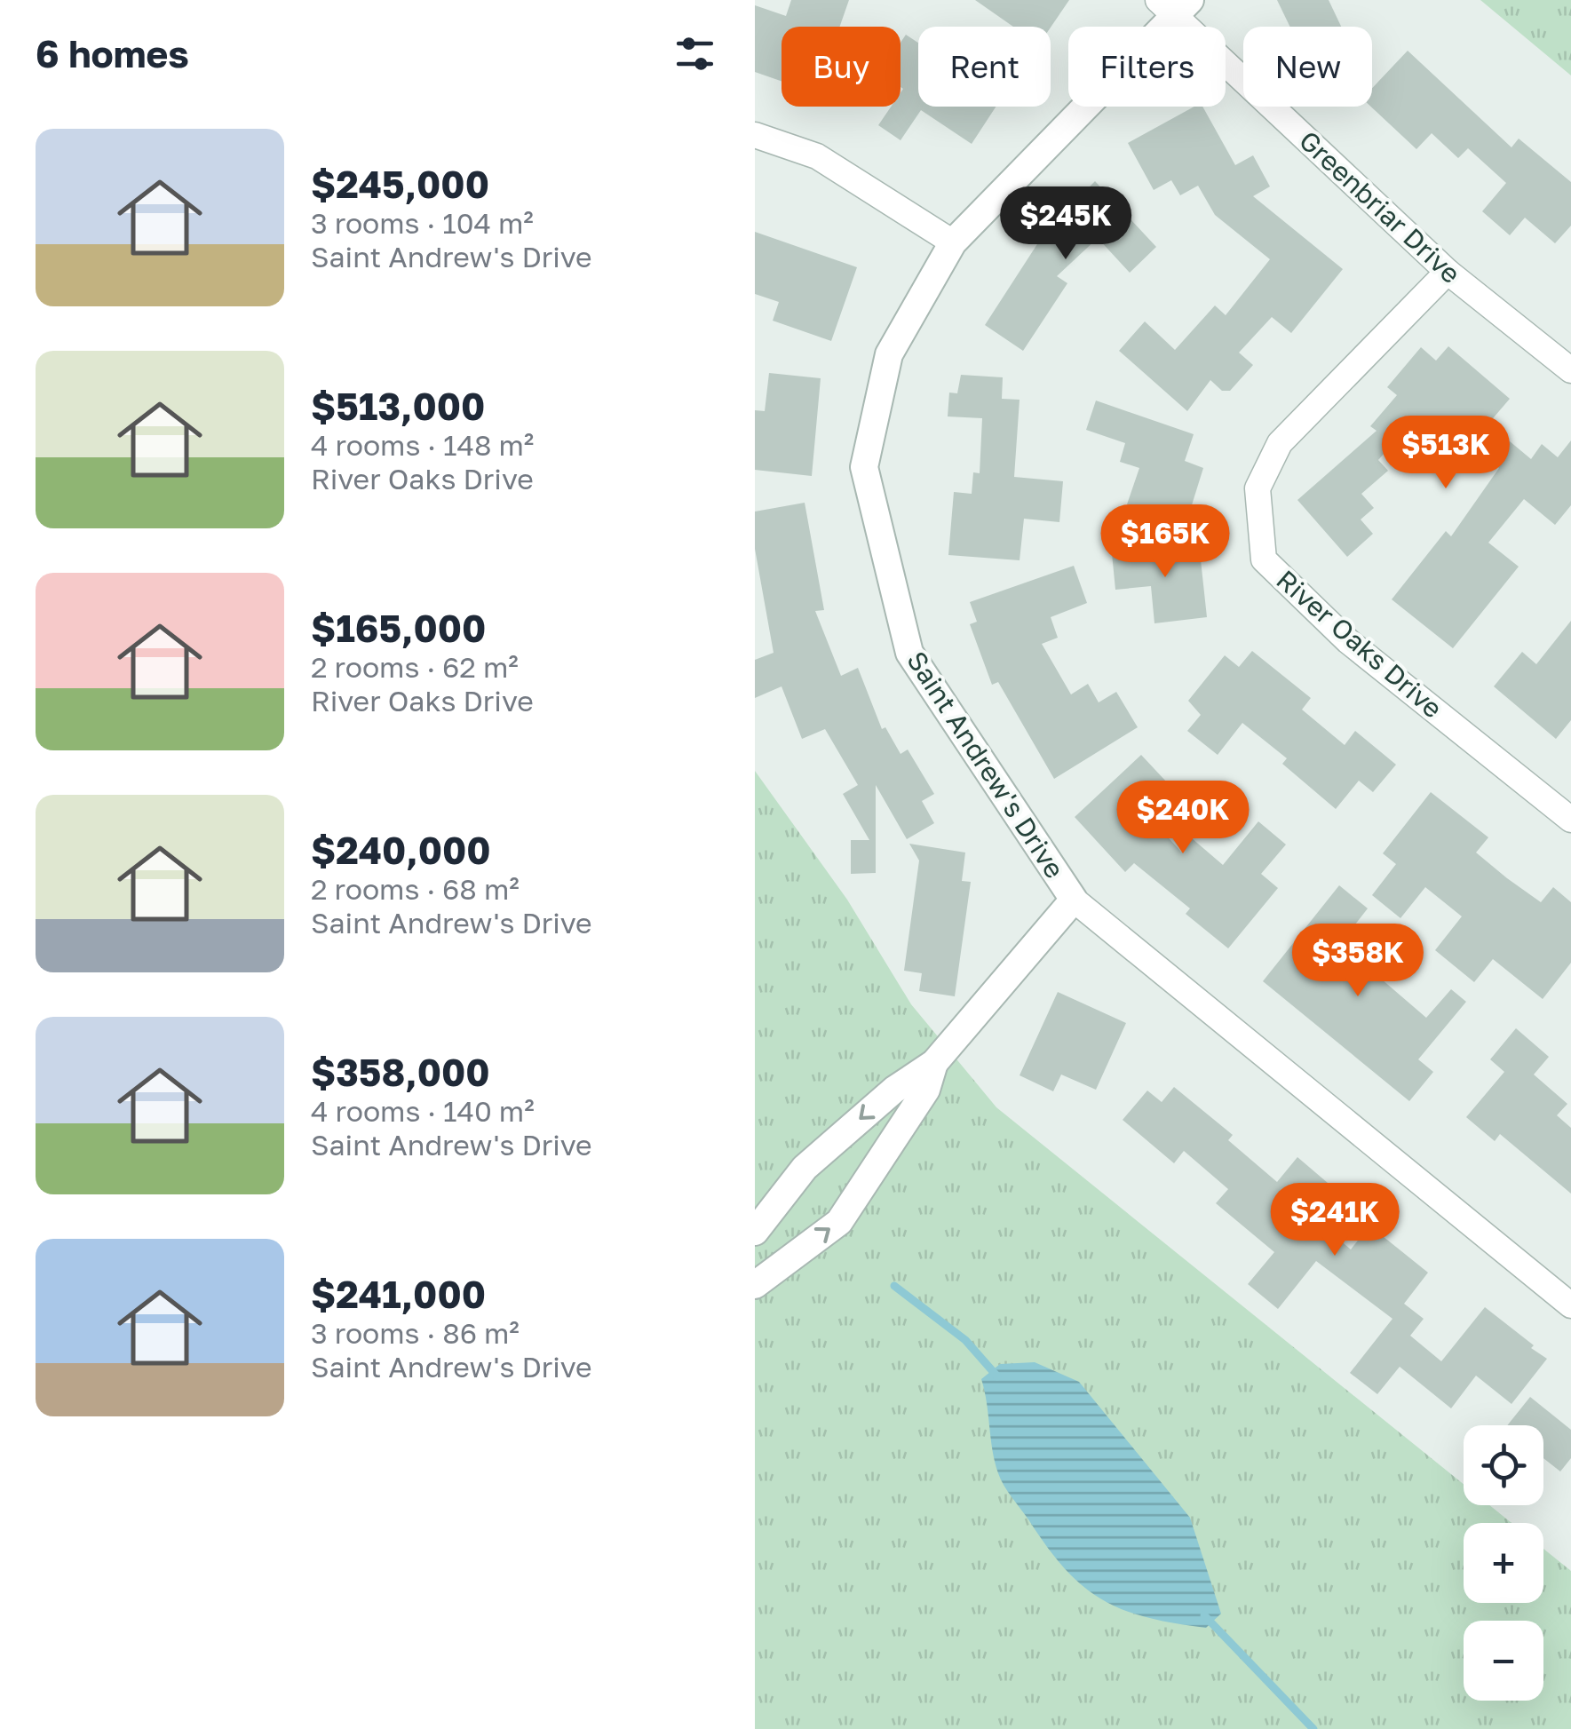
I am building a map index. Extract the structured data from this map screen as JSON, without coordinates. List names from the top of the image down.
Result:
{
  "streets": {
    "street": ["Greenbriar Drive", "River Oaks Drive", "Saint Andrew's Drive"]
  },
  "crossings": [
    ["Greenbriar Drive", "River Oaks Drive"],
    ["Greenbriar Drive", "Saint Andrew's Drive"]
  ],
  "page": {
    "heading": "6 homes",
    "chip": [
      "Buy",
      "Rent",
      "Filters",
      "New"
    ],
    "list": [
      {
        "name": "$245,000",
        "note": "3 rooms · 104 m² · Saint Andrew's Drive"
      },
      {
        "name": "$513,000",
        "note": "4 rooms · 148 m² · River Oaks Drive"
      },
      {
        "name": "$165,000",
        "note": "2 rooms · 62 m² · River Oaks Drive"
      },
      {
        "name": "$240,000",
        "note": "2 rooms · 68 m² · Saint Andrew's Drive"
      },
      {
        "name": "$358,000",
        "note": "4 rooms · 140 m² · Saint Andrew's Drive"
      },
      {
        "name": "$241,000",
        "note": "3 rooms · 86 m² · Saint Andrew's Drive"
      }
    ],
    "price": [
      "$245K",
      "$513K",
      "$165K",
      "$240K",
      "$358K",
      "$241K"
    ],
    "map_buttons": ["+", "−"]
  }
}
